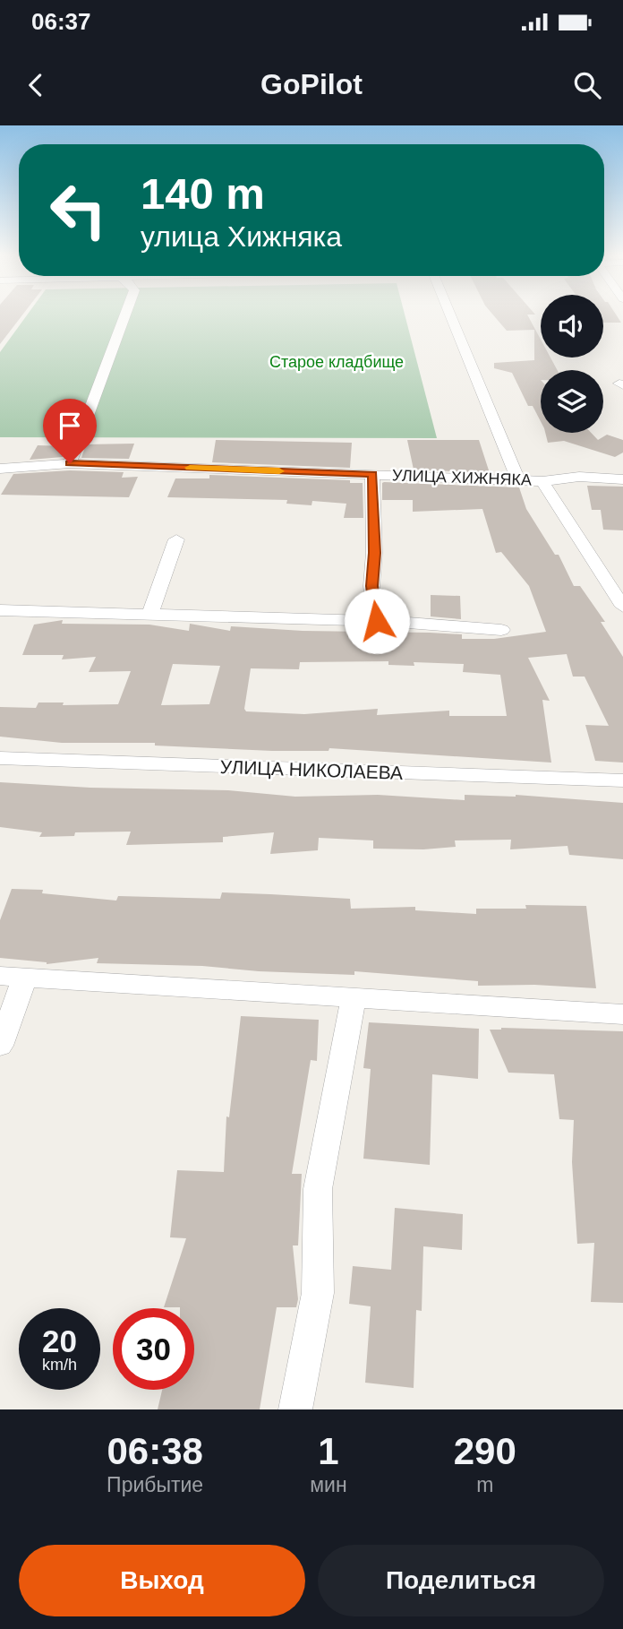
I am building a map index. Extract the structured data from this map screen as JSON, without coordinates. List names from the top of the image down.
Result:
{
  "streets": {
    "street": ["УЛИЦА ХИЖНЯКА", "УЛИЦА НИКОЛАЕВА"]
  },
  "parks": ["Старое кладбище"],
  "page": {
    "status": "06:37",
    "header": "GoPilot",
    "turn": ["140 m", "улица Хижняка"],
    "speed": "20 km/h",
    "limit": "30",
    "eta": [
      "06:38",
      "Прибытие",
      "1",
      "мин",
      "290",
      "m"
    ],
    "buttons": ["Выход", "Поделиться"]
  }
}
